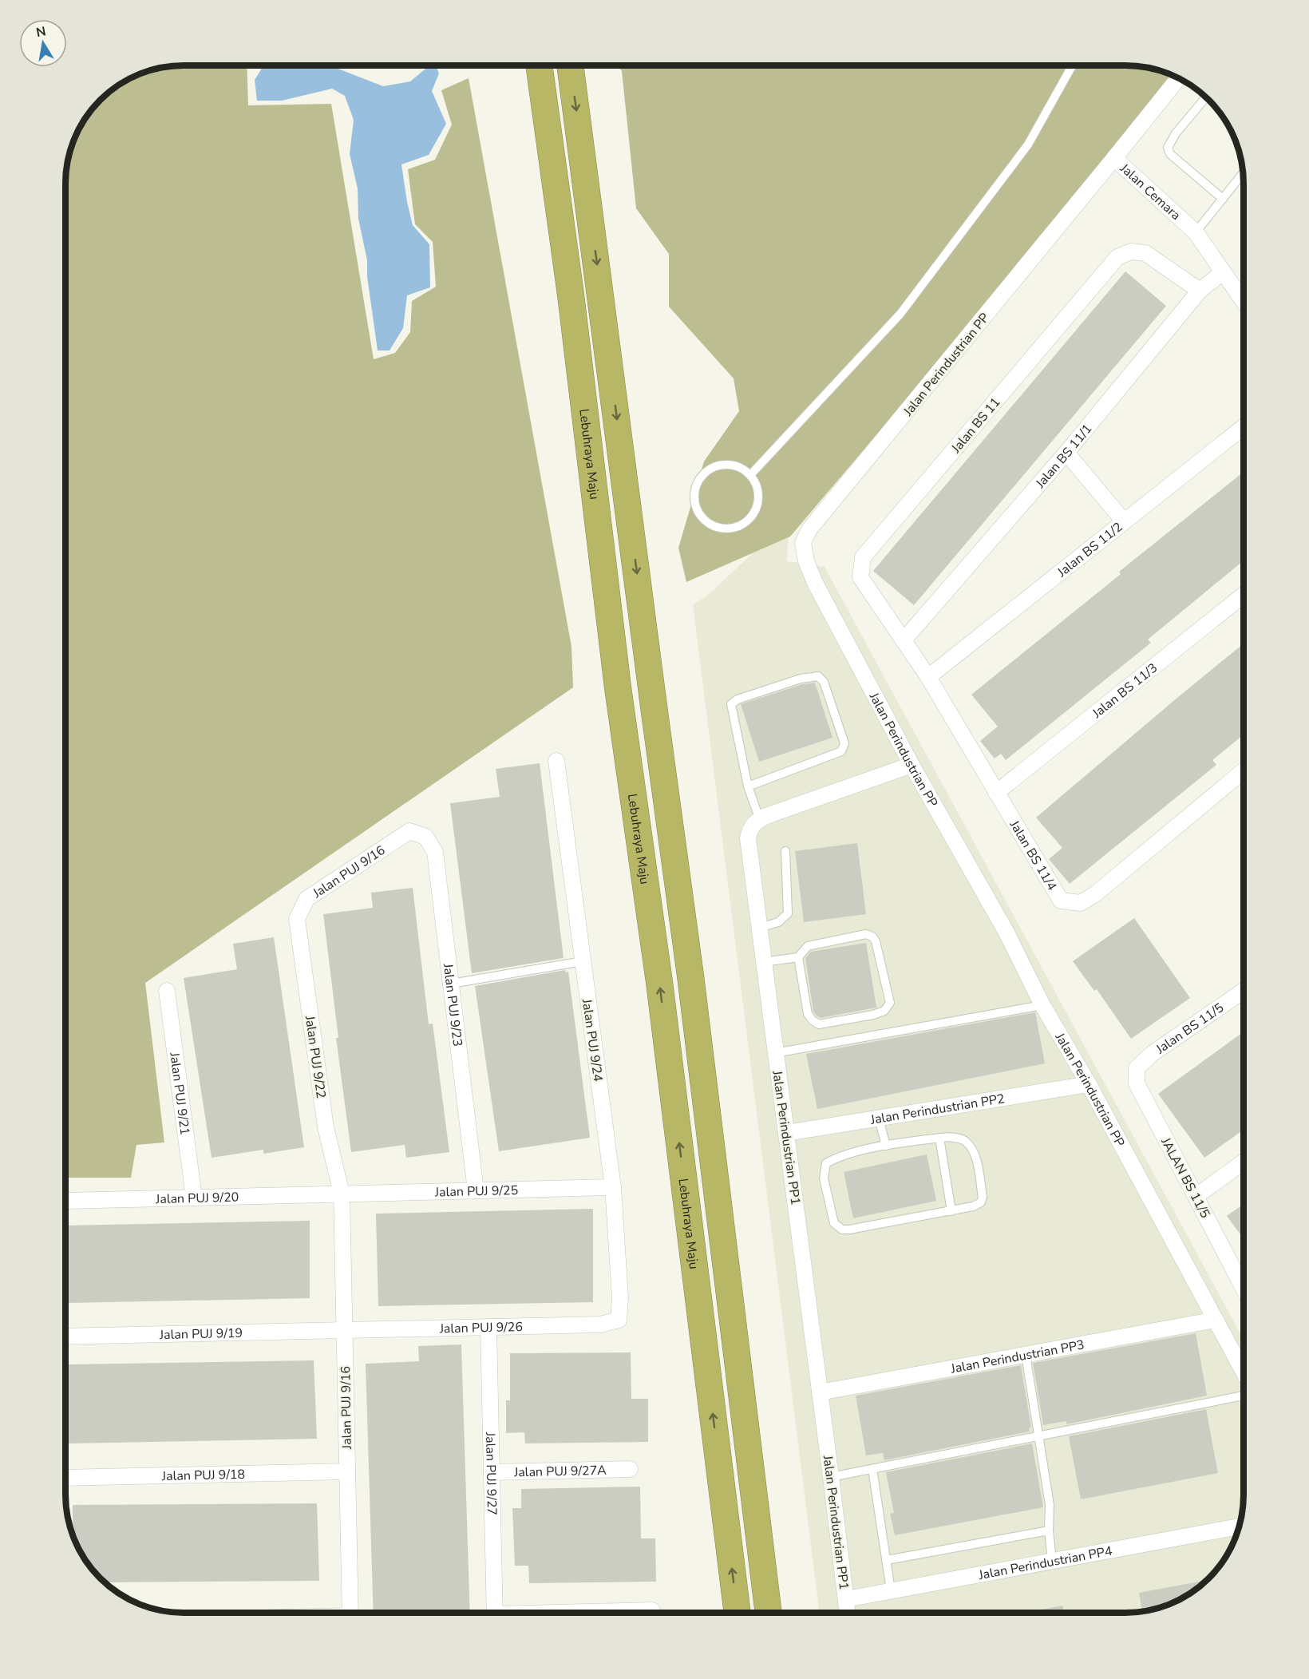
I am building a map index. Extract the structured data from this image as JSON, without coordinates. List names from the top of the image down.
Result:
{
  "streets": {
    "highway": ["Lebuhraya Maju"],
    "street": [
      "Jalan Cemara",
      "Jalan Perindustrian PP",
      "Jalan BS 11",
      "Jalan BS 11/1",
      "Jalan BS 11/2",
      "Jalan BS 11/3",
      "Jalan BS 11/4",
      "Jalan PUJ 9/16",
      "Jalan PUJ 9/23",
      "Jalan BS 11/5",
      "Jalan PUJ 9/24",
      "Jalan PUJ 9/22",
      "Jalan PUJ 9/21",
      "Jalan Perindustrian PP2",
      "Jalan Perindustrian PP1",
      "JALAN BS 11/5",
      "Jalan PUJ 9/25",
      "Jalan PUJ 9/20",
      "Jalan PUJ 9/26",
      "Jalan PUJ 9/19",
      "Jalan Perindustrian PP3",
      "Jalan PUJ 9/27A",
      "Jalan PUJ 9/27",
      "Jalan PUJ 9/18",
      "Jalan Perindustrian PP4"
    ]
  },
  "crossings": [
    ["Jalan Cemara", "Jalan Perindustrian PP"],
    ["Jalan Cemara", "Jalan BS 11/1"],
    ["Jalan Perindustrian PP", "Jalan Perindustrian PP2"],
    ["Jalan Perindustrian PP", "Jalan Perindustrian PP3"],
    ["Jalan BS 11", "Jalan BS 11/1"],
    ["Jalan BS 11", "Jalan BS 11/2"],
    ["Jalan BS 11", "Jalan BS 11/4"],
    ["Jalan BS 11/2", "Jalan BS 11/4"],
    ["Jalan BS 11/3", "Jalan BS 11/4"],
    ["Jalan PUJ 9/16", "Jalan PUJ 9/23"],
    ["Jalan PUJ 9/16", "Jalan PUJ 9/22"],
    ["Jalan PUJ 9/16", "Jalan PUJ 9/25"],
    ["Jalan PUJ 9/16", "Jalan PUJ 9/20"],
    ["Jalan PUJ 9/16", "Jalan PUJ 9/26"],
    ["Jalan PUJ 9/16", "Jalan PUJ 9/19"],
    ["Jalan PUJ 9/16", "Jalan PUJ 9/18"],
    ["Jalan PUJ 9/23", "Jalan PUJ 9/25"],
    ["Jalan BS 11/5", "JALAN BS 11/5"],
    ["Jalan PUJ 9/24", "Jalan PUJ 9/25"],
    ["Jalan PUJ 9/24", "Jalan PUJ 9/26"],
    ["Jalan PUJ 9/22", "Jalan PUJ 9/25"],
    ["Jalan PUJ 9/22", "Jalan PUJ 9/20"],
    ["Jalan PUJ 9/21", "Jalan PUJ 9/20"],
    ["Jalan Perindustrian PP2", "Jalan Perindustrian PP1"],
    ["Jalan Perindustrian PP1", "Jalan Perindustrian PP3"],
    ["Jalan Perindustrian PP1", "Jalan Perindustrian PP4"],
    ["Jalan PUJ 9/25", "Jalan PUJ 9/20"],
    ["Jalan PUJ 9/26", "Jalan PUJ 9/19"],
    ["Jalan PUJ 9/26", "Jalan PUJ 9/27"],
    ["Jalan PUJ 9/27A", "Jalan PUJ 9/27"]
  ],
  "north": "top"
}
